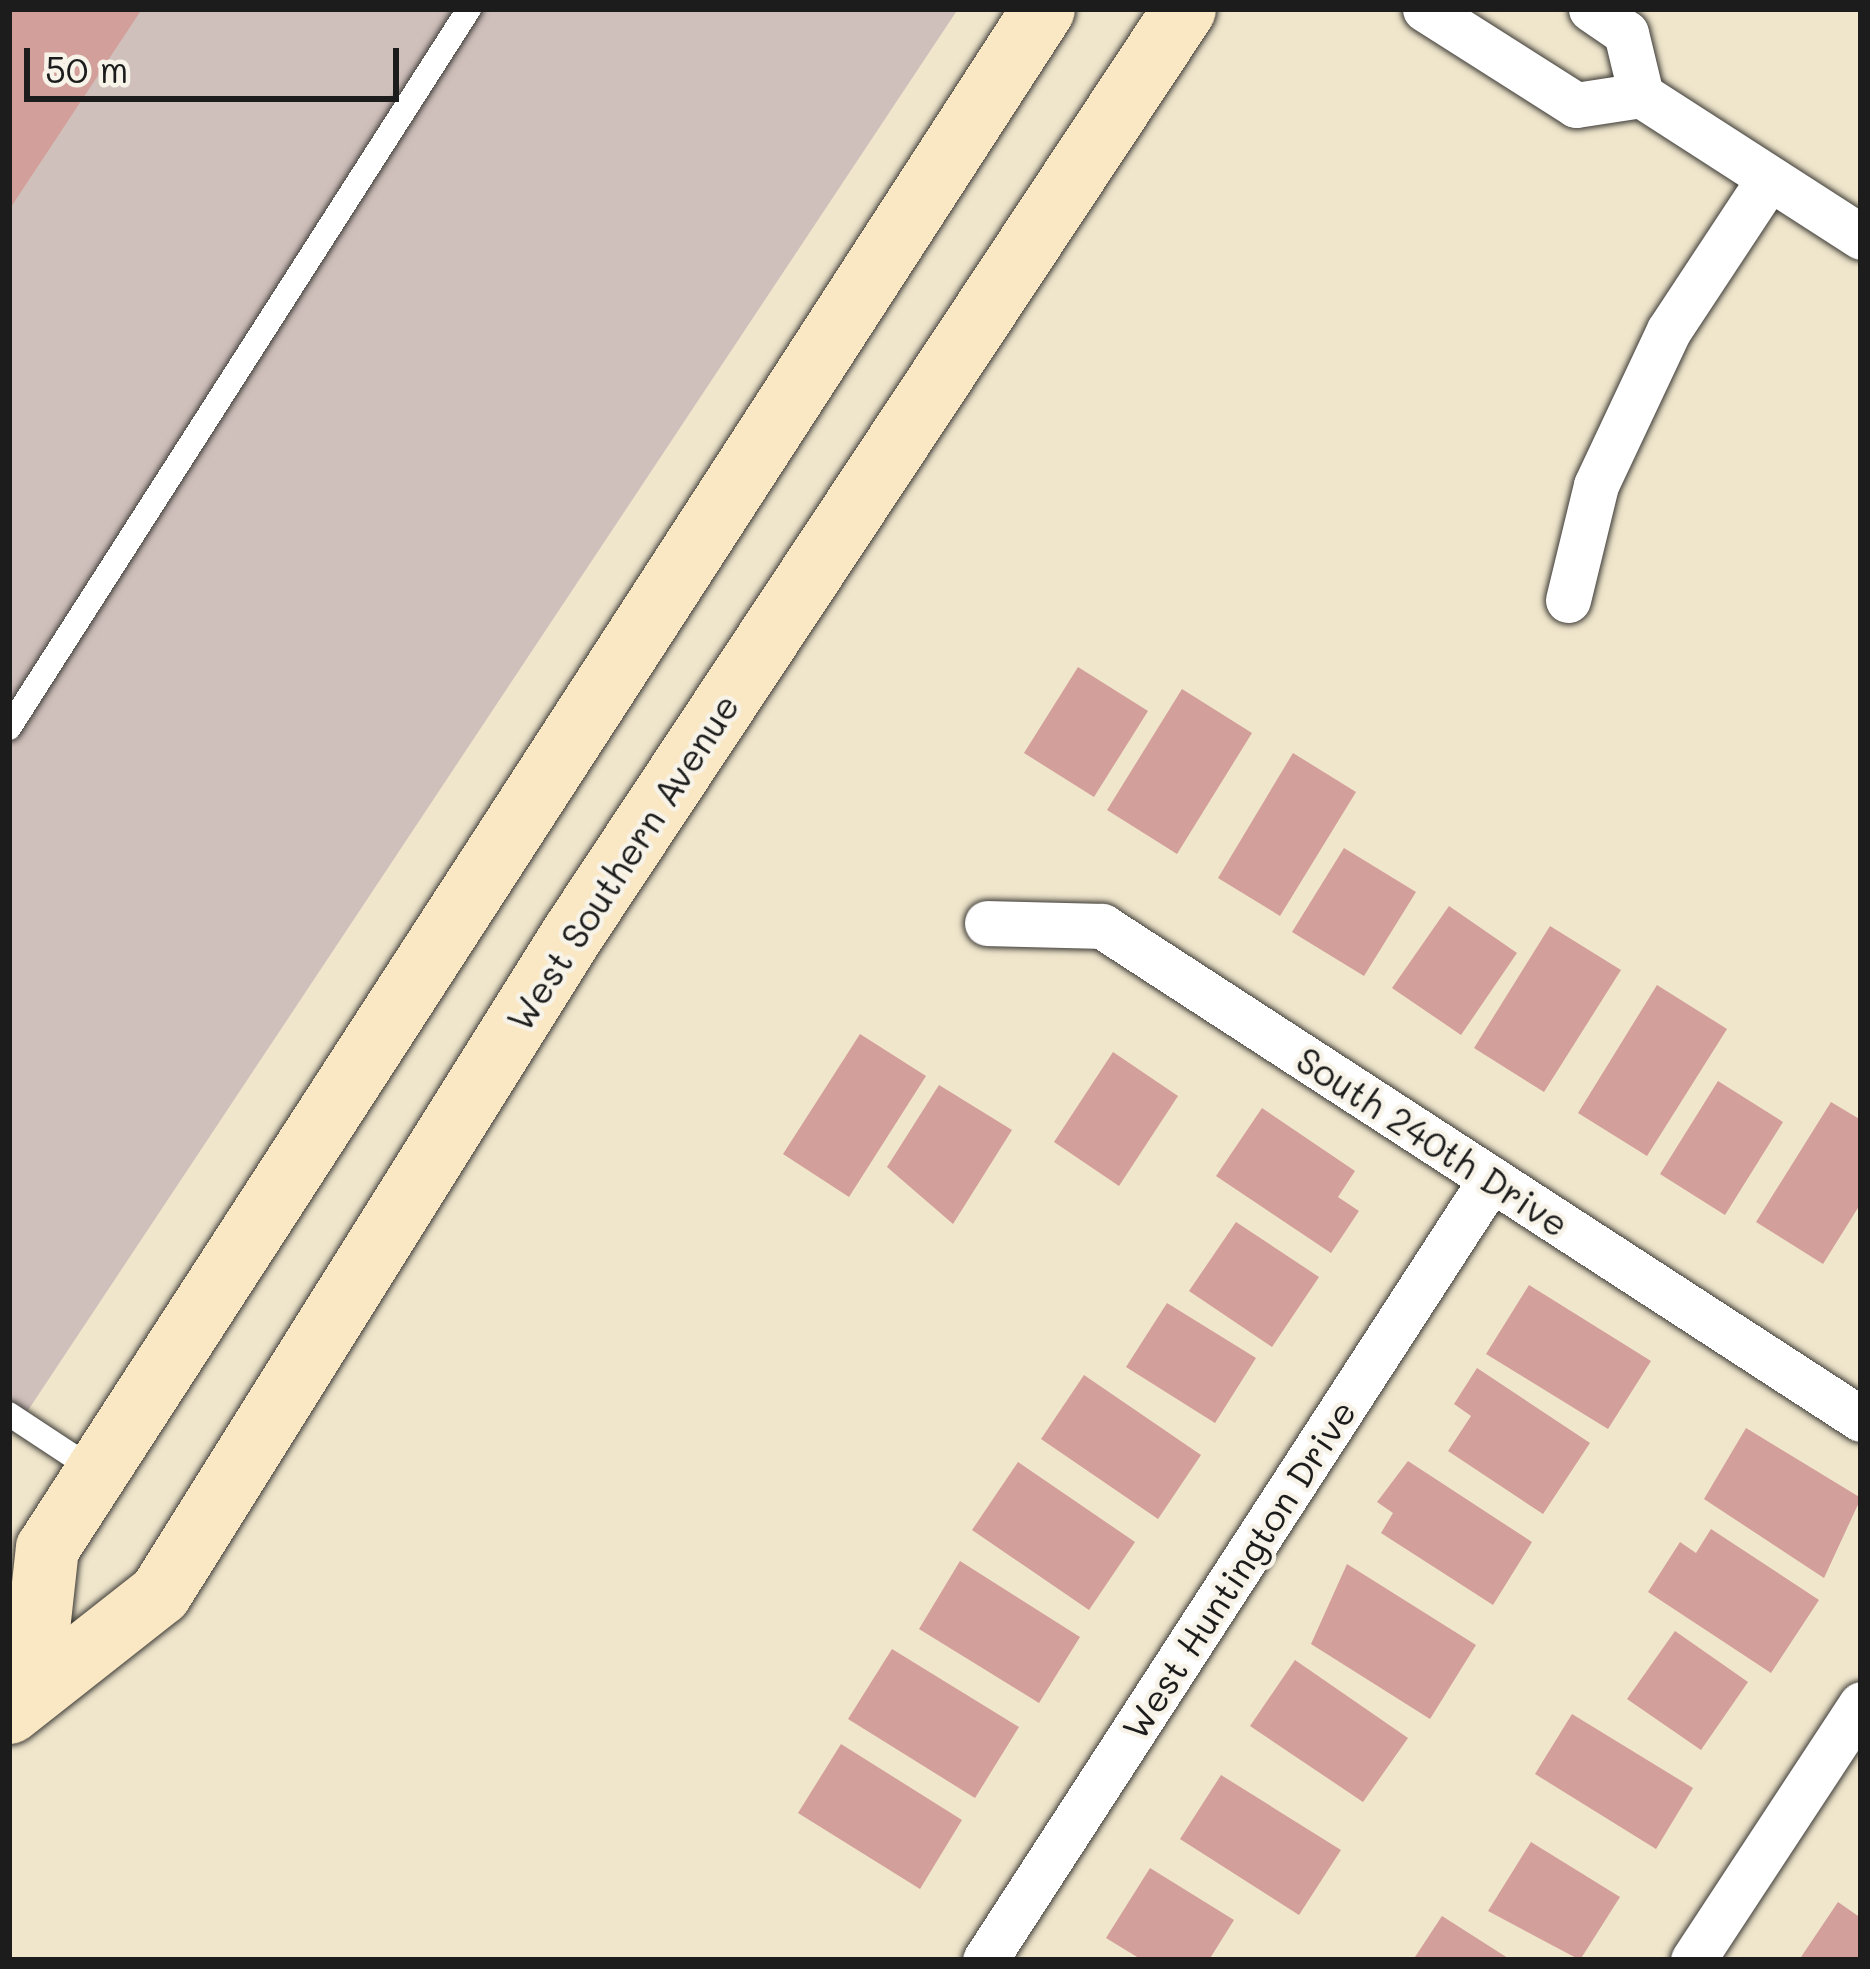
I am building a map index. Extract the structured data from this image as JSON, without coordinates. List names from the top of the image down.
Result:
{
  "streets": {
    "main road": ["West Southern Avenue"],
    "street": ["South 240th Drive", "West Huntington Drive"]
  },
  "crossings": [
    ["South 240th Drive", "West Huntington Drive"]
  ],
  "scale_bar": "50 m"
}
